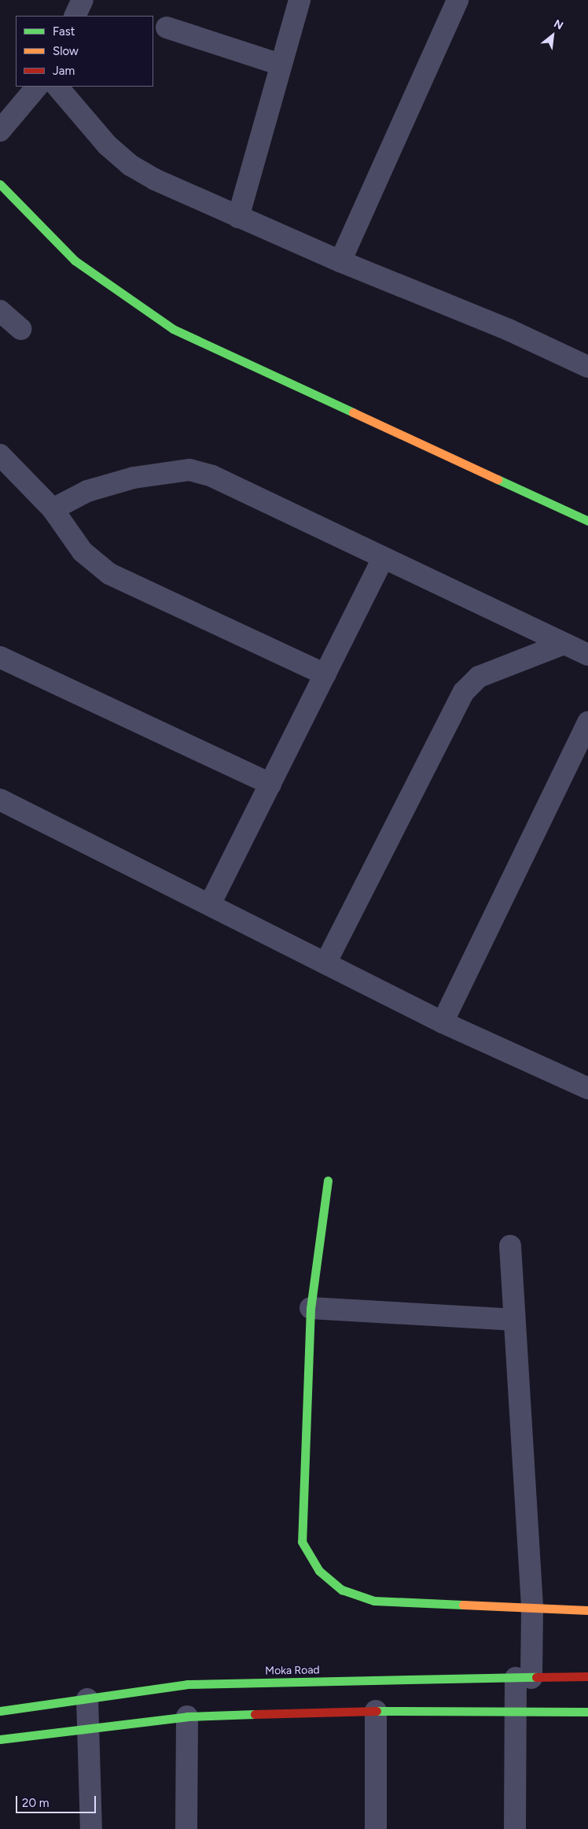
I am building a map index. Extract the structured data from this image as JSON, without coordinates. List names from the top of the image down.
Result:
{
  "streets": {
    "street": ["Moka Road"]
  },
  "legend": ["Fast", "Slow", "Jam"],
  "scale_bar": "20 m",
  "north": "top right"
}
